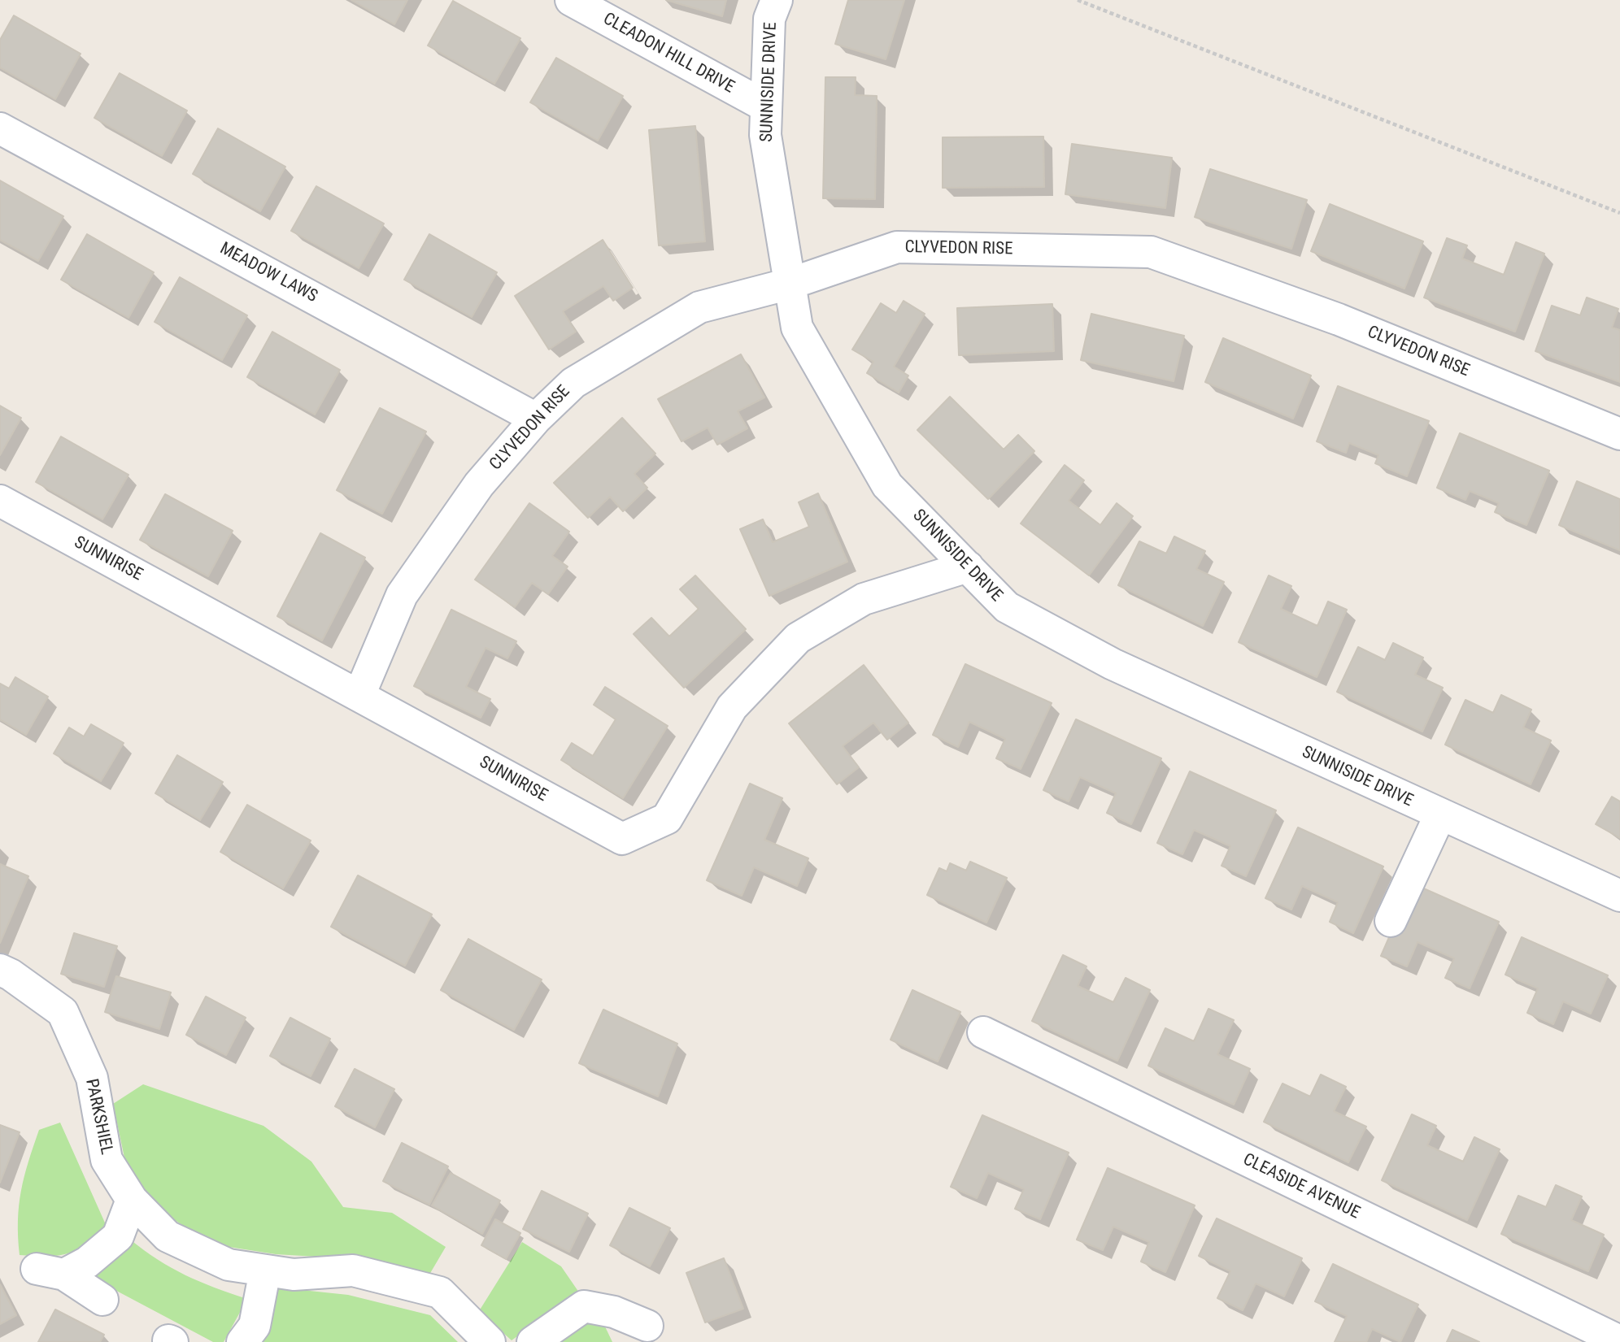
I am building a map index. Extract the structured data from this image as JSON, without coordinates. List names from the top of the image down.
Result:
{
  "streets": {
    "street": [
      "CLEADON HILL DRIVE",
      "SUNNISIDE DRIVE",
      "CLYVEDON RISE",
      "MEADOW LAWS",
      "SUNNIRISE",
      "PARKSHIEL",
      "CLEASIDE AVENUE"
    ]
  },
  "crossings": [
    ["CLEADON HILL DRIVE", "SUNNISIDE DRIVE"],
    ["SUNNISIDE DRIVE", "CLYVEDON RISE"],
    ["SUNNISIDE DRIVE", "SUNNIRISE"],
    ["CLYVEDON RISE", "MEADOW LAWS"],
    ["CLYVEDON RISE", "SUNNIRISE"]
  ]
}
